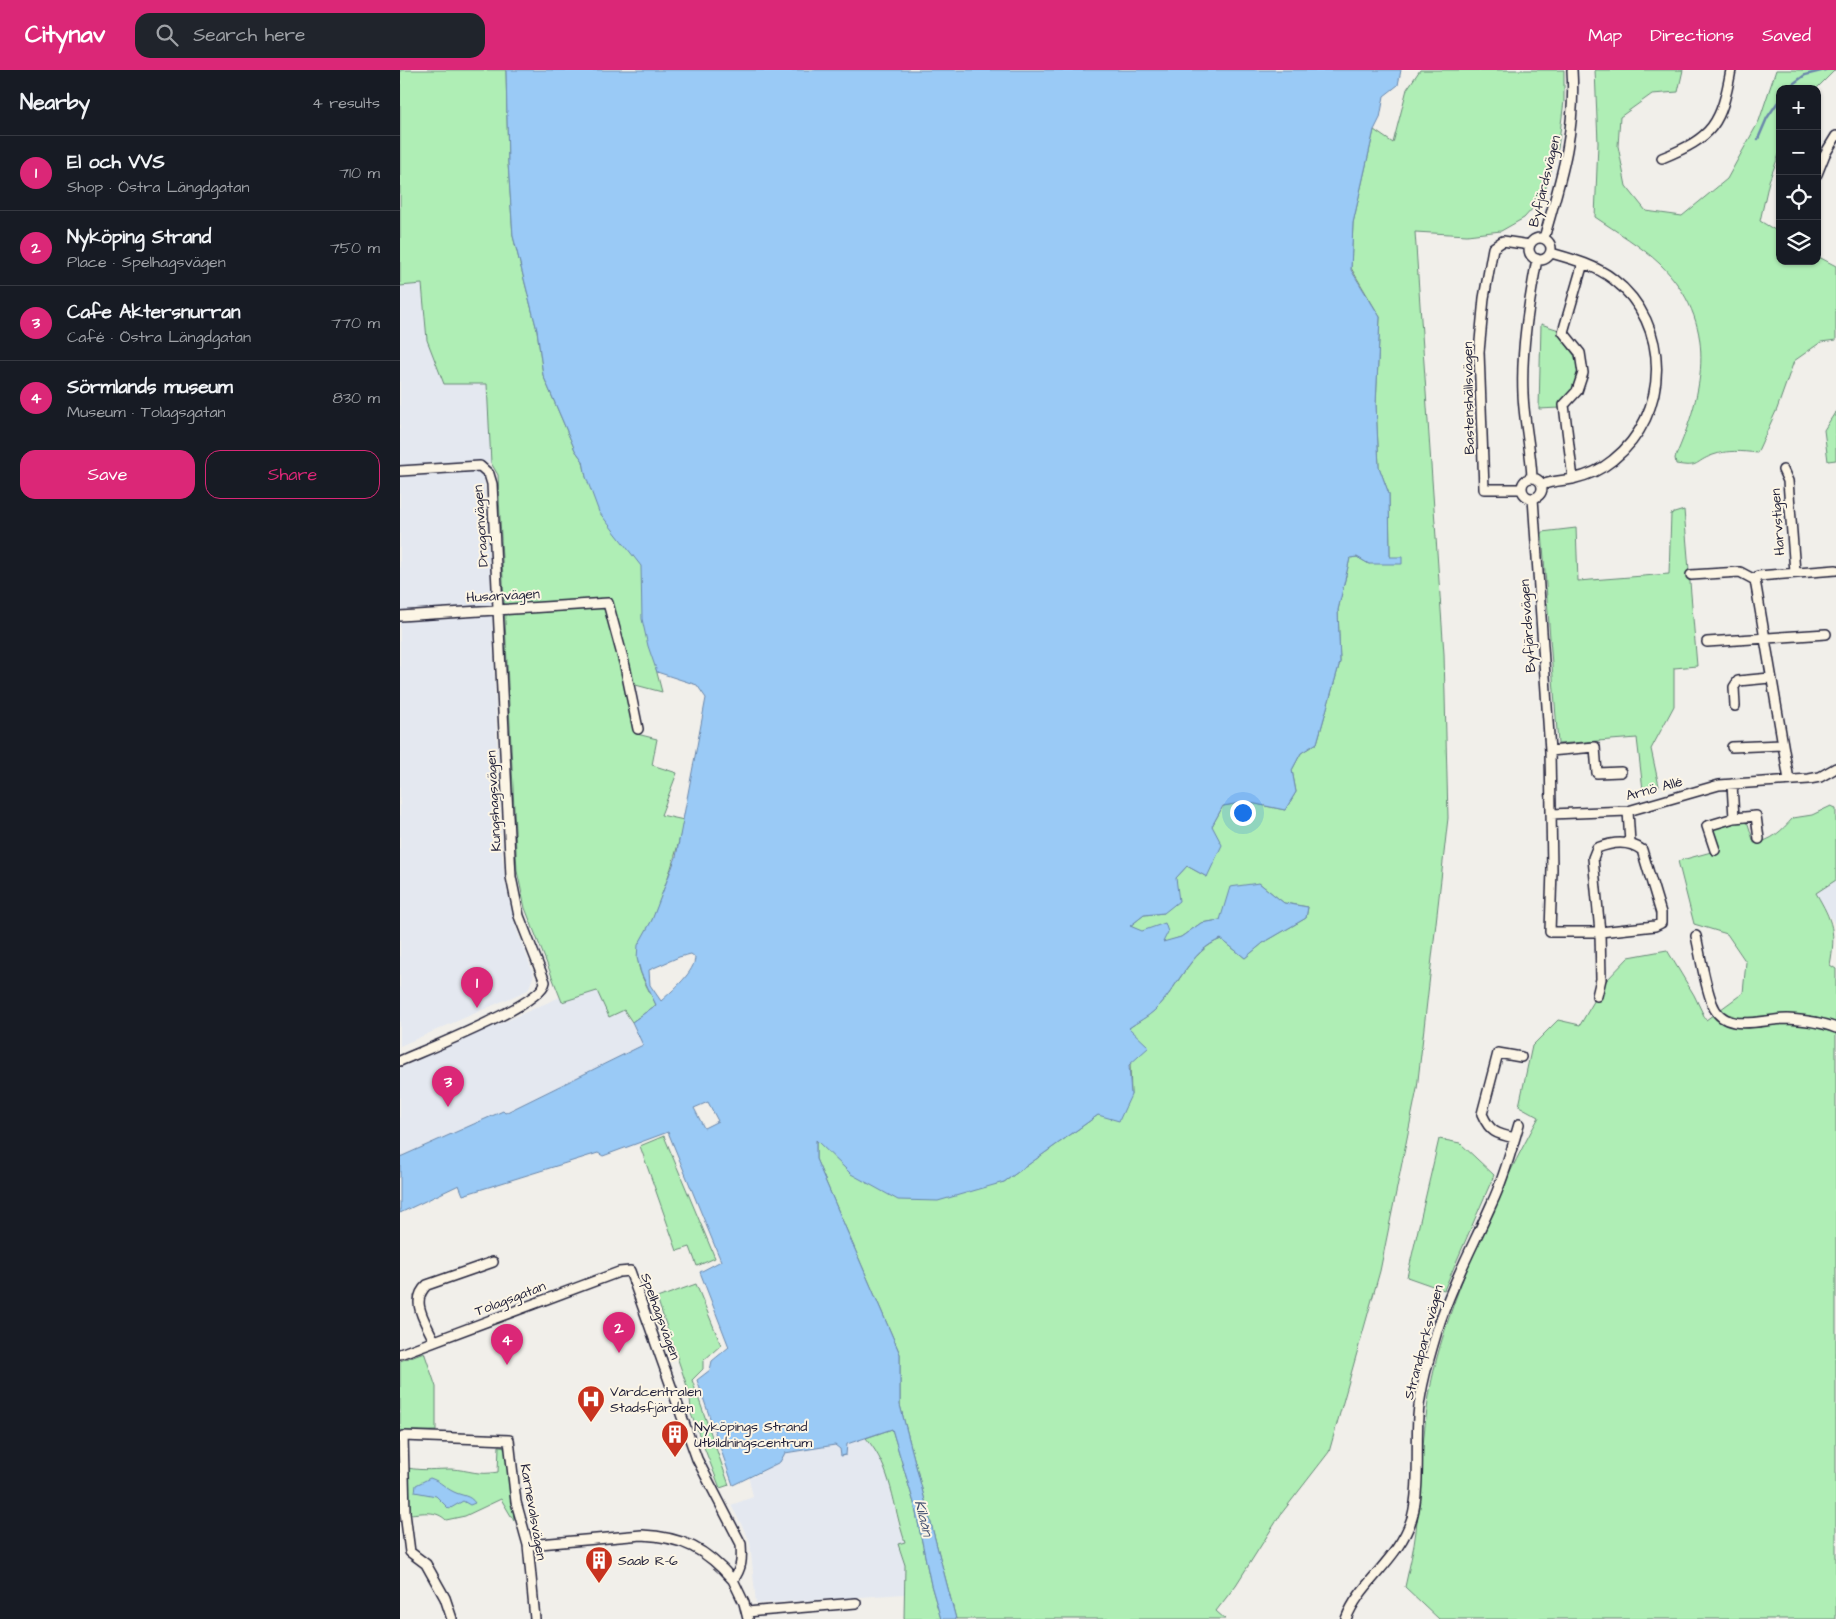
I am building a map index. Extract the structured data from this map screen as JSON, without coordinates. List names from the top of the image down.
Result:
{
  "streets": {
    "street": [
      "Byfjärdsvägen",
      "Bastenshällsvägen",
      "Harvstigen",
      "Dragonvägen",
      "Husarvägen",
      "Arnö Allé",
      "Kungshagsvägen",
      "Tolagsgatan",
      "Spelhagsvägen",
      "Strandparksvägen",
      "Karnevalsvägen"
    ]
  },
  "crossings": [
    ["Byfjärdsvägen", "Bastenshällsvägen"],
    ["Byfjärdsvägen", "Arnö Allé"],
    ["Dragonvägen", "Husarvägen"],
    ["Dragonvägen", "Kungshagsvägen"],
    ["Husarvägen", "Kungshagsvägen"],
    ["Tolagsgatan", "Spelhagsvägen"]
  ],
  "water": ["Kilaån"],
  "places": {
    "hospital": ["Vårdcentralen Stadsfjärden"],
    "building": ["Nyköpings Strand Utbildningscentrum", "Saab R-6"]
  },
  "page": {
    "header": "Citynav",
    "search": "Search here",
    "nav": ["Map", "Directions", "Saved"],
    "heading": ["Nearby", "4 results"],
    "map_buttons": ["+", "−"],
    "list": [
      {
        "mark": "1",
        "name": "El och VVS",
        "note": "Shop · Östra Längdgatan",
        "value": "710 m"
      },
      {
        "mark": "2",
        "name": "Nyköping Strand",
        "note": "Place · Spelhagsvägen",
        "value": "750 m"
      },
      {
        "mark": "3",
        "name": "Cafe Aktersnurran",
        "note": "Café · Östra Längdgatan",
        "value": "770 m"
      },
      {
        "mark": "4",
        "name": "Sörmlands museum",
        "note": "Museum · Tolagsgatan",
        "value": "830 m"
      }
    ],
    "buttons": ["Save", "Share"],
    "pins": [
      "1",
      "3",
      "2",
      "4"
    ]
  }
}
